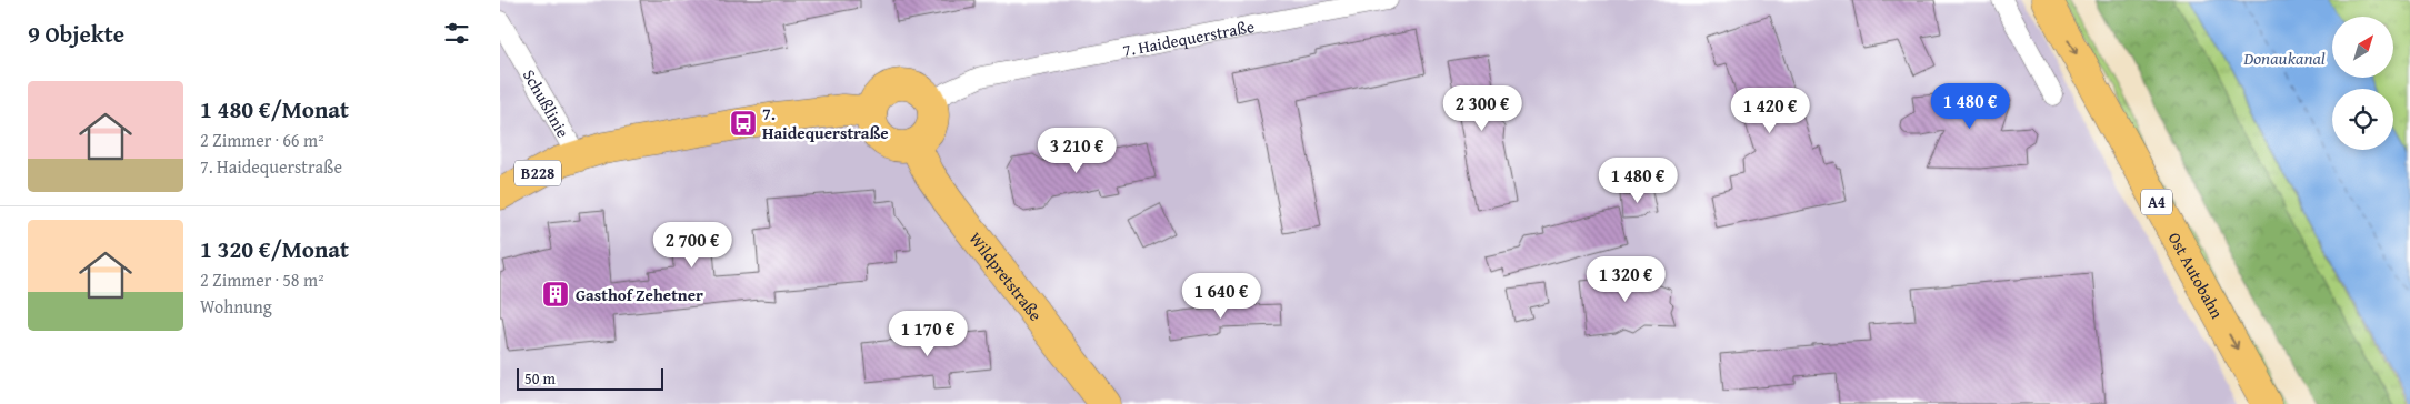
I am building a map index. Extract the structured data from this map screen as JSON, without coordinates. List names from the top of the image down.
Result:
{
  "streets": {
    "main road": [
      "B228",
      "A4",
      "Ost Autobahn",
      "Wildpretstraße"
    ],
    "street": ["7. Haidequerstraße", "Schußlinie"]
  },
  "crossings": [
    ["7. Haidequerstraße", "B228"],
    ["7. Haidequerstraße", "Wildpretstraße"],
    ["Schußlinie", "B228"],
    ["B228", "Wildpretstraße"]
  ],
  "one_way": ["Ost Autobahn"],
  "water": ["Donaukanal"],
  "places": {
    "bus stop": ["7. Haidequerstraße"],
    "building": ["Gasthof Zehetner"]
  },
  "scale_bar": "50 m",
  "north": "top right",
  "page": {
    "heading": "9 Objekte",
    "list": [
      {
        "name": "1 480 €/Monat",
        "note": "2 Zimmer · 66 m² · 7. Haidequerstraße"
      },
      {
        "name": "1 320 €/Monat",
        "note": "2 Zimmer · 58 m² · Wohnung"
      }
    ],
    "price": [
      "1 480 €",
      "2 300 €",
      "1 420 €",
      "3 210 €",
      "1 480 €",
      "2 700 €",
      "1 320 €",
      "1 640 €",
      "1 170 €"
    ],
    "scale": "50 m"
  }
}
